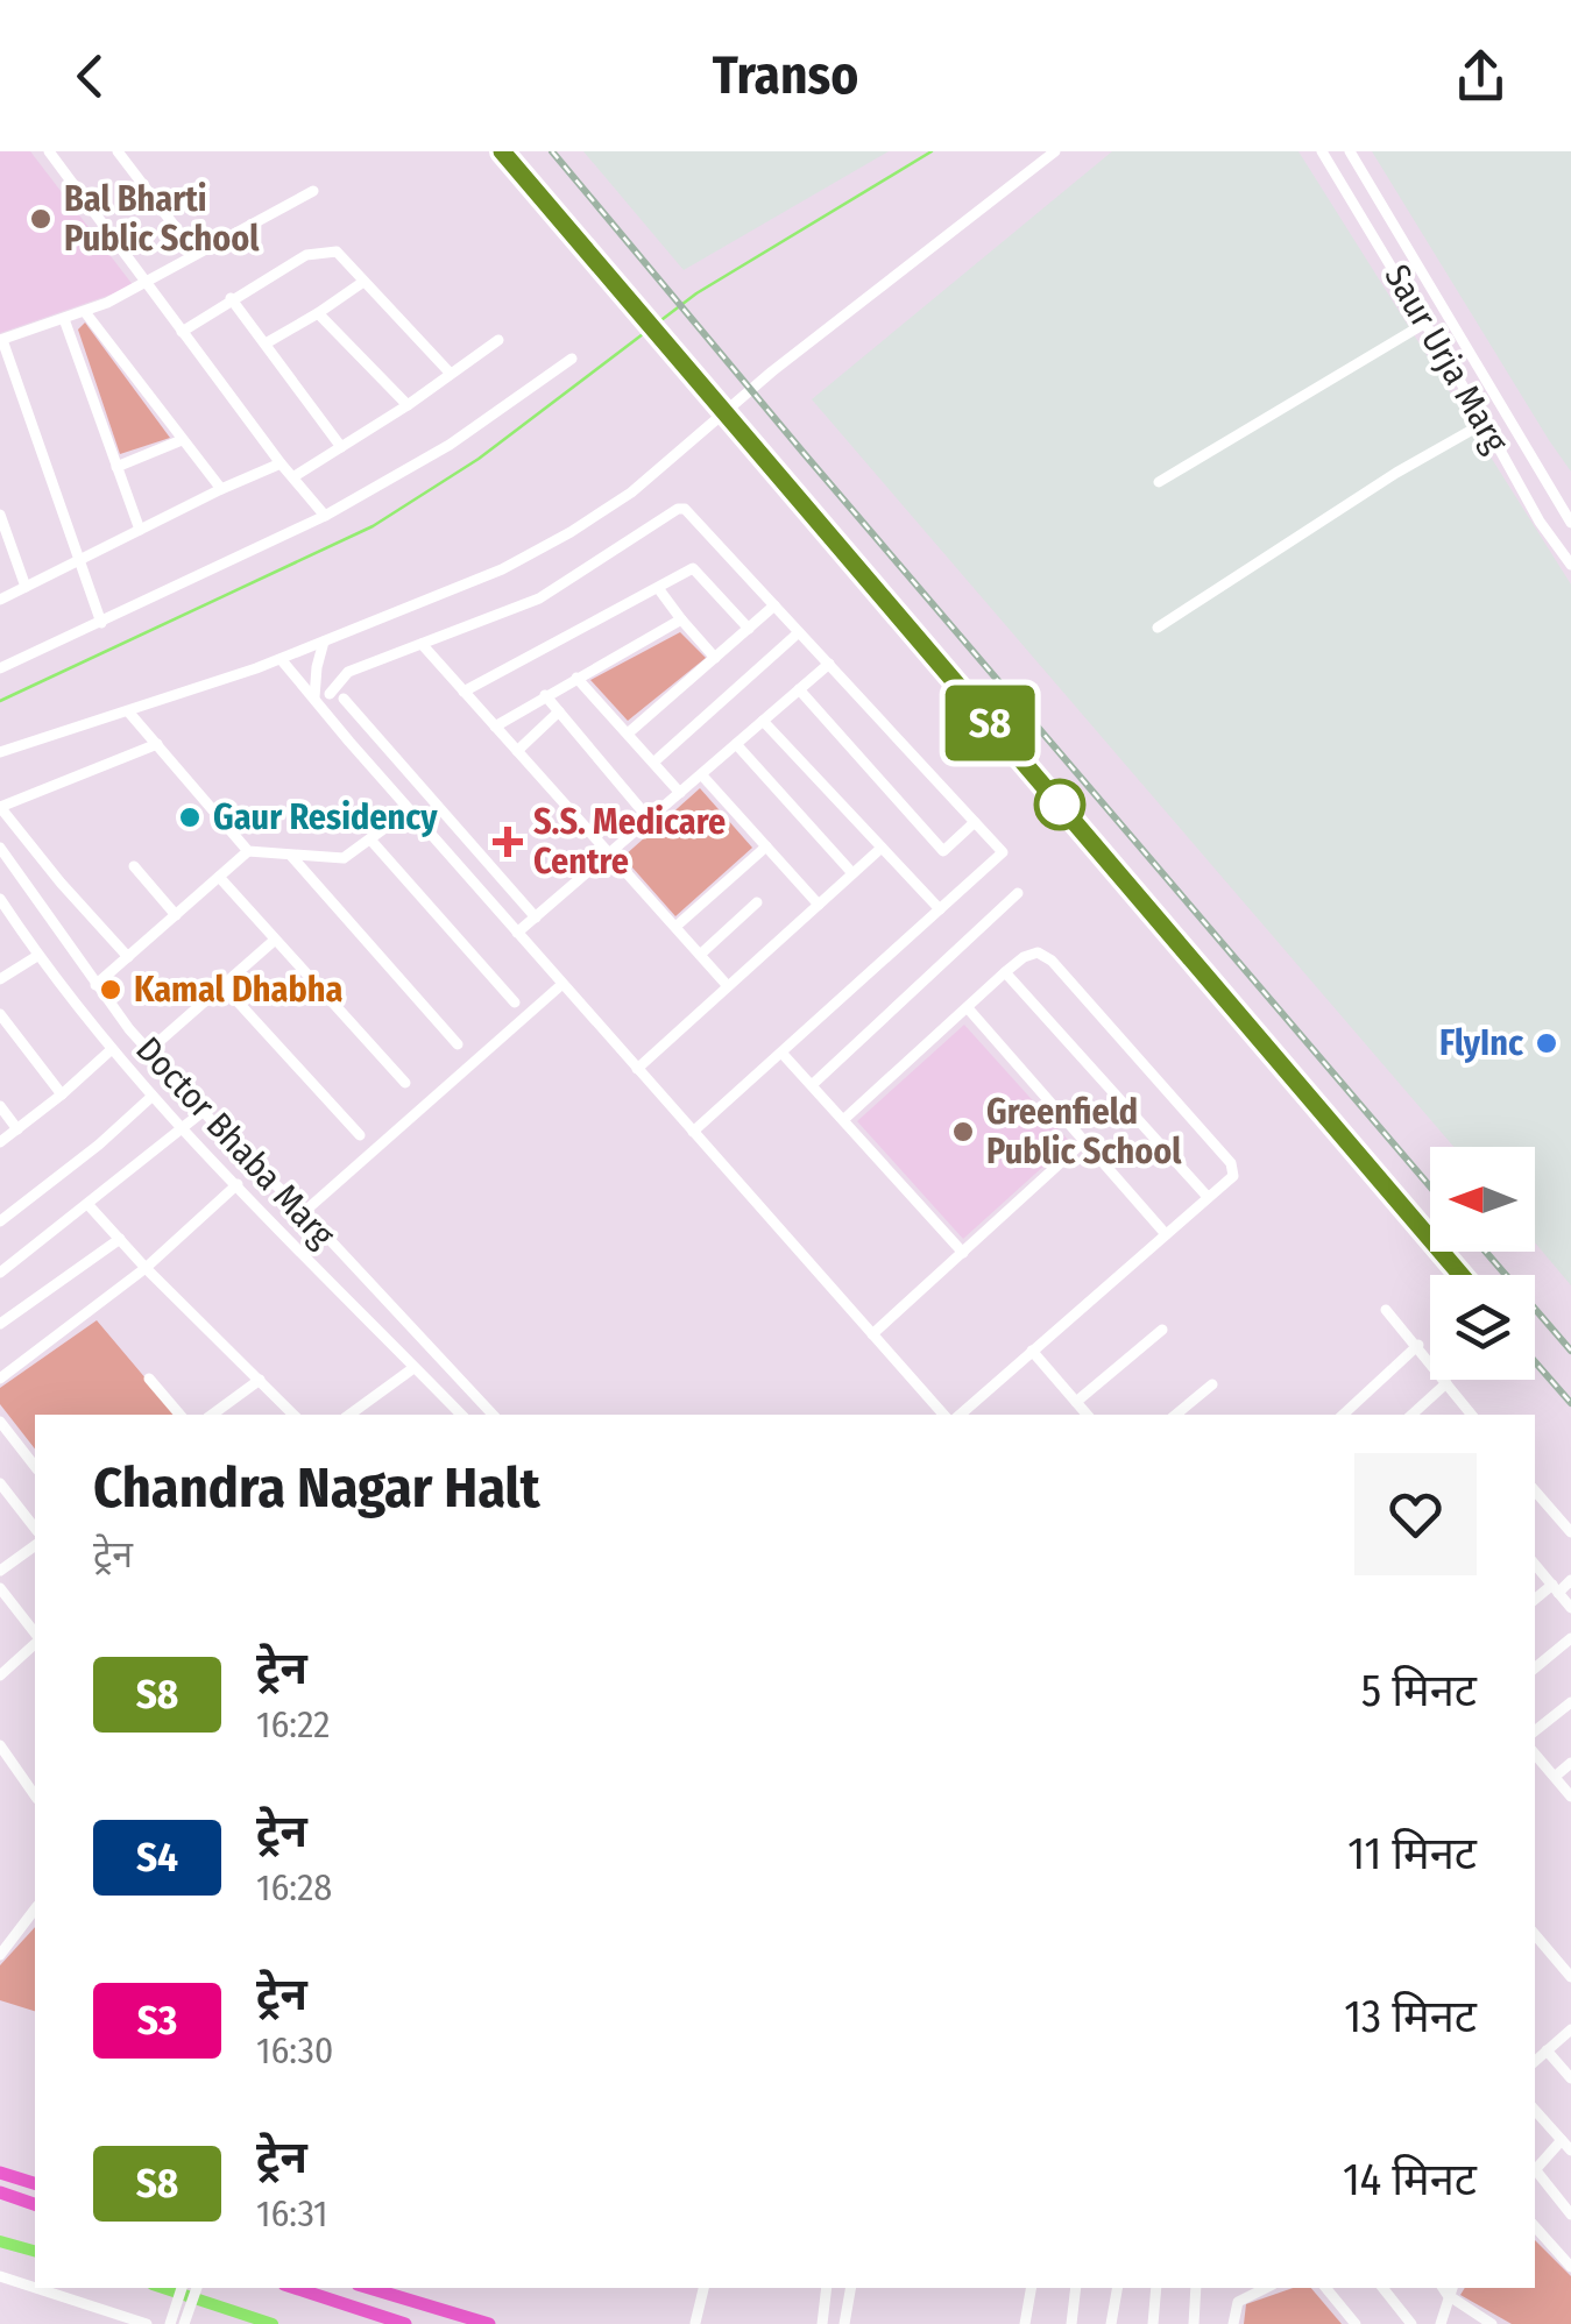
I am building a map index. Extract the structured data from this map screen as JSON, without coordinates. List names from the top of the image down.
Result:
{
  "streets": {
    "street": ["Saur Urja Marg", "Doctor Bhaba Marg"]
  },
  "places": {
    "other": [
      "Bal Bharti Public School",
      "Gaur Residency",
      "Kamal Dhabha",
      "FlyInc",
      "Greenfield Public School"
    ],
    "health": ["S.S. Medicare Centre"]
  },
  "north": "left",
  "page": {
    "header": "Transo",
    "on_map": "S8",
    "heading": ["Chandra Nagar Halt", "ट्रेन"],
    "list": [
      {
        "mark": "S8",
        "name": "ट्रेन",
        "note": "16:22",
        "value": "5 मिनट"
      },
      {
        "mark": "S4",
        "name": "ट्रेन",
        "note": "16:28",
        "value": "11 मिनट"
      },
      {
        "mark": "S3",
        "name": "ट्रेन",
        "note": "16:30",
        "value": "13 मिनट"
      },
      {
        "mark": "S8",
        "name": "ट्रेन",
        "note": "16:31",
        "value": "14 मिनट"
      }
    ]
  }
}
